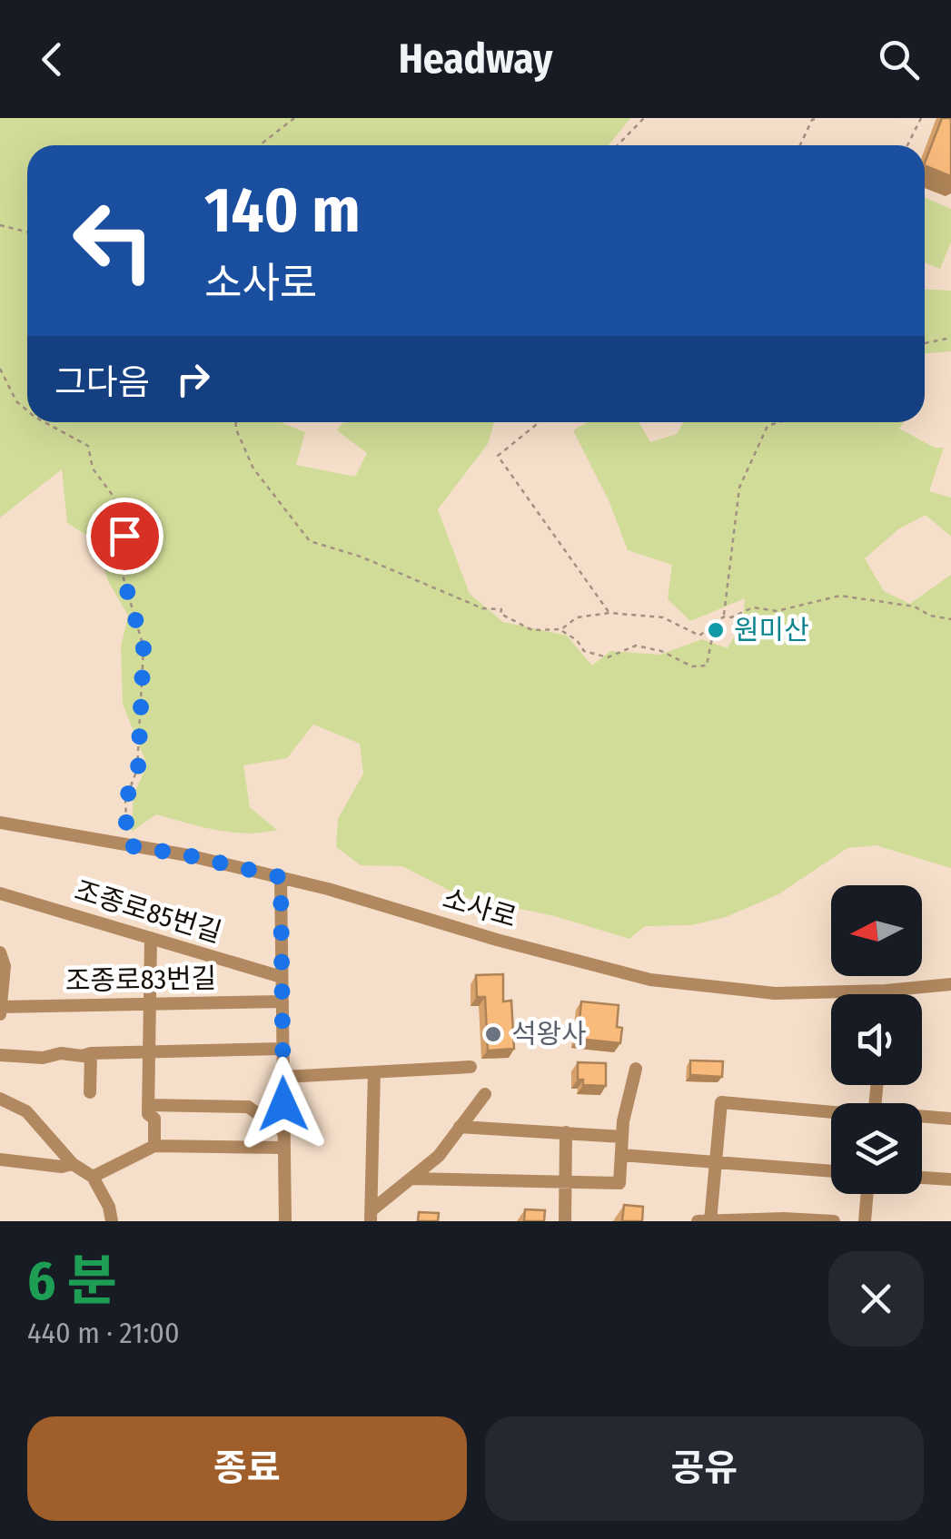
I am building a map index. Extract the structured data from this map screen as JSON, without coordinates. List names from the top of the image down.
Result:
{
  "streets": {
    "street": ["소사로", "조종로85번길", "조종로83번길"]
  },
  "places": ["원미산", "석왕사"],
  "north": "left",
  "page": {
    "header": "Headway",
    "turn": ["140 m", "소사로"],
    "then": "그다음",
    "heading": ["6 분", "440 m · 21:00"],
    "buttons": ["종료", "공유"]
  }
}
